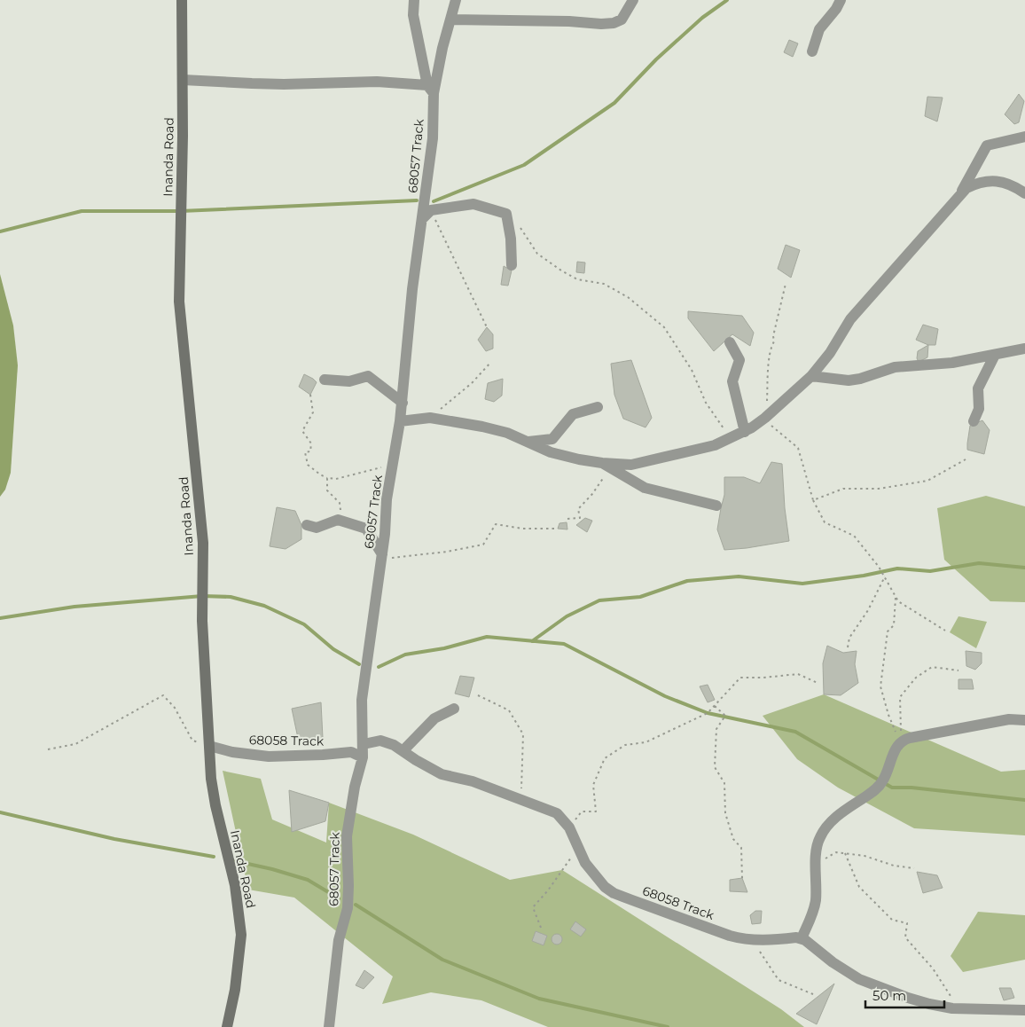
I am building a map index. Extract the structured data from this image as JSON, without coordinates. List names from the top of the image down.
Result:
{
  "streets": {
    "street": ["68057 Track", "Inanda Road", "68058 Track"]
  },
  "crossings": [
    ["68057 Track", "68058 Track"],
    ["Inanda Road", "68058 Track"]
  ],
  "scale_bar": "50 m"
}
